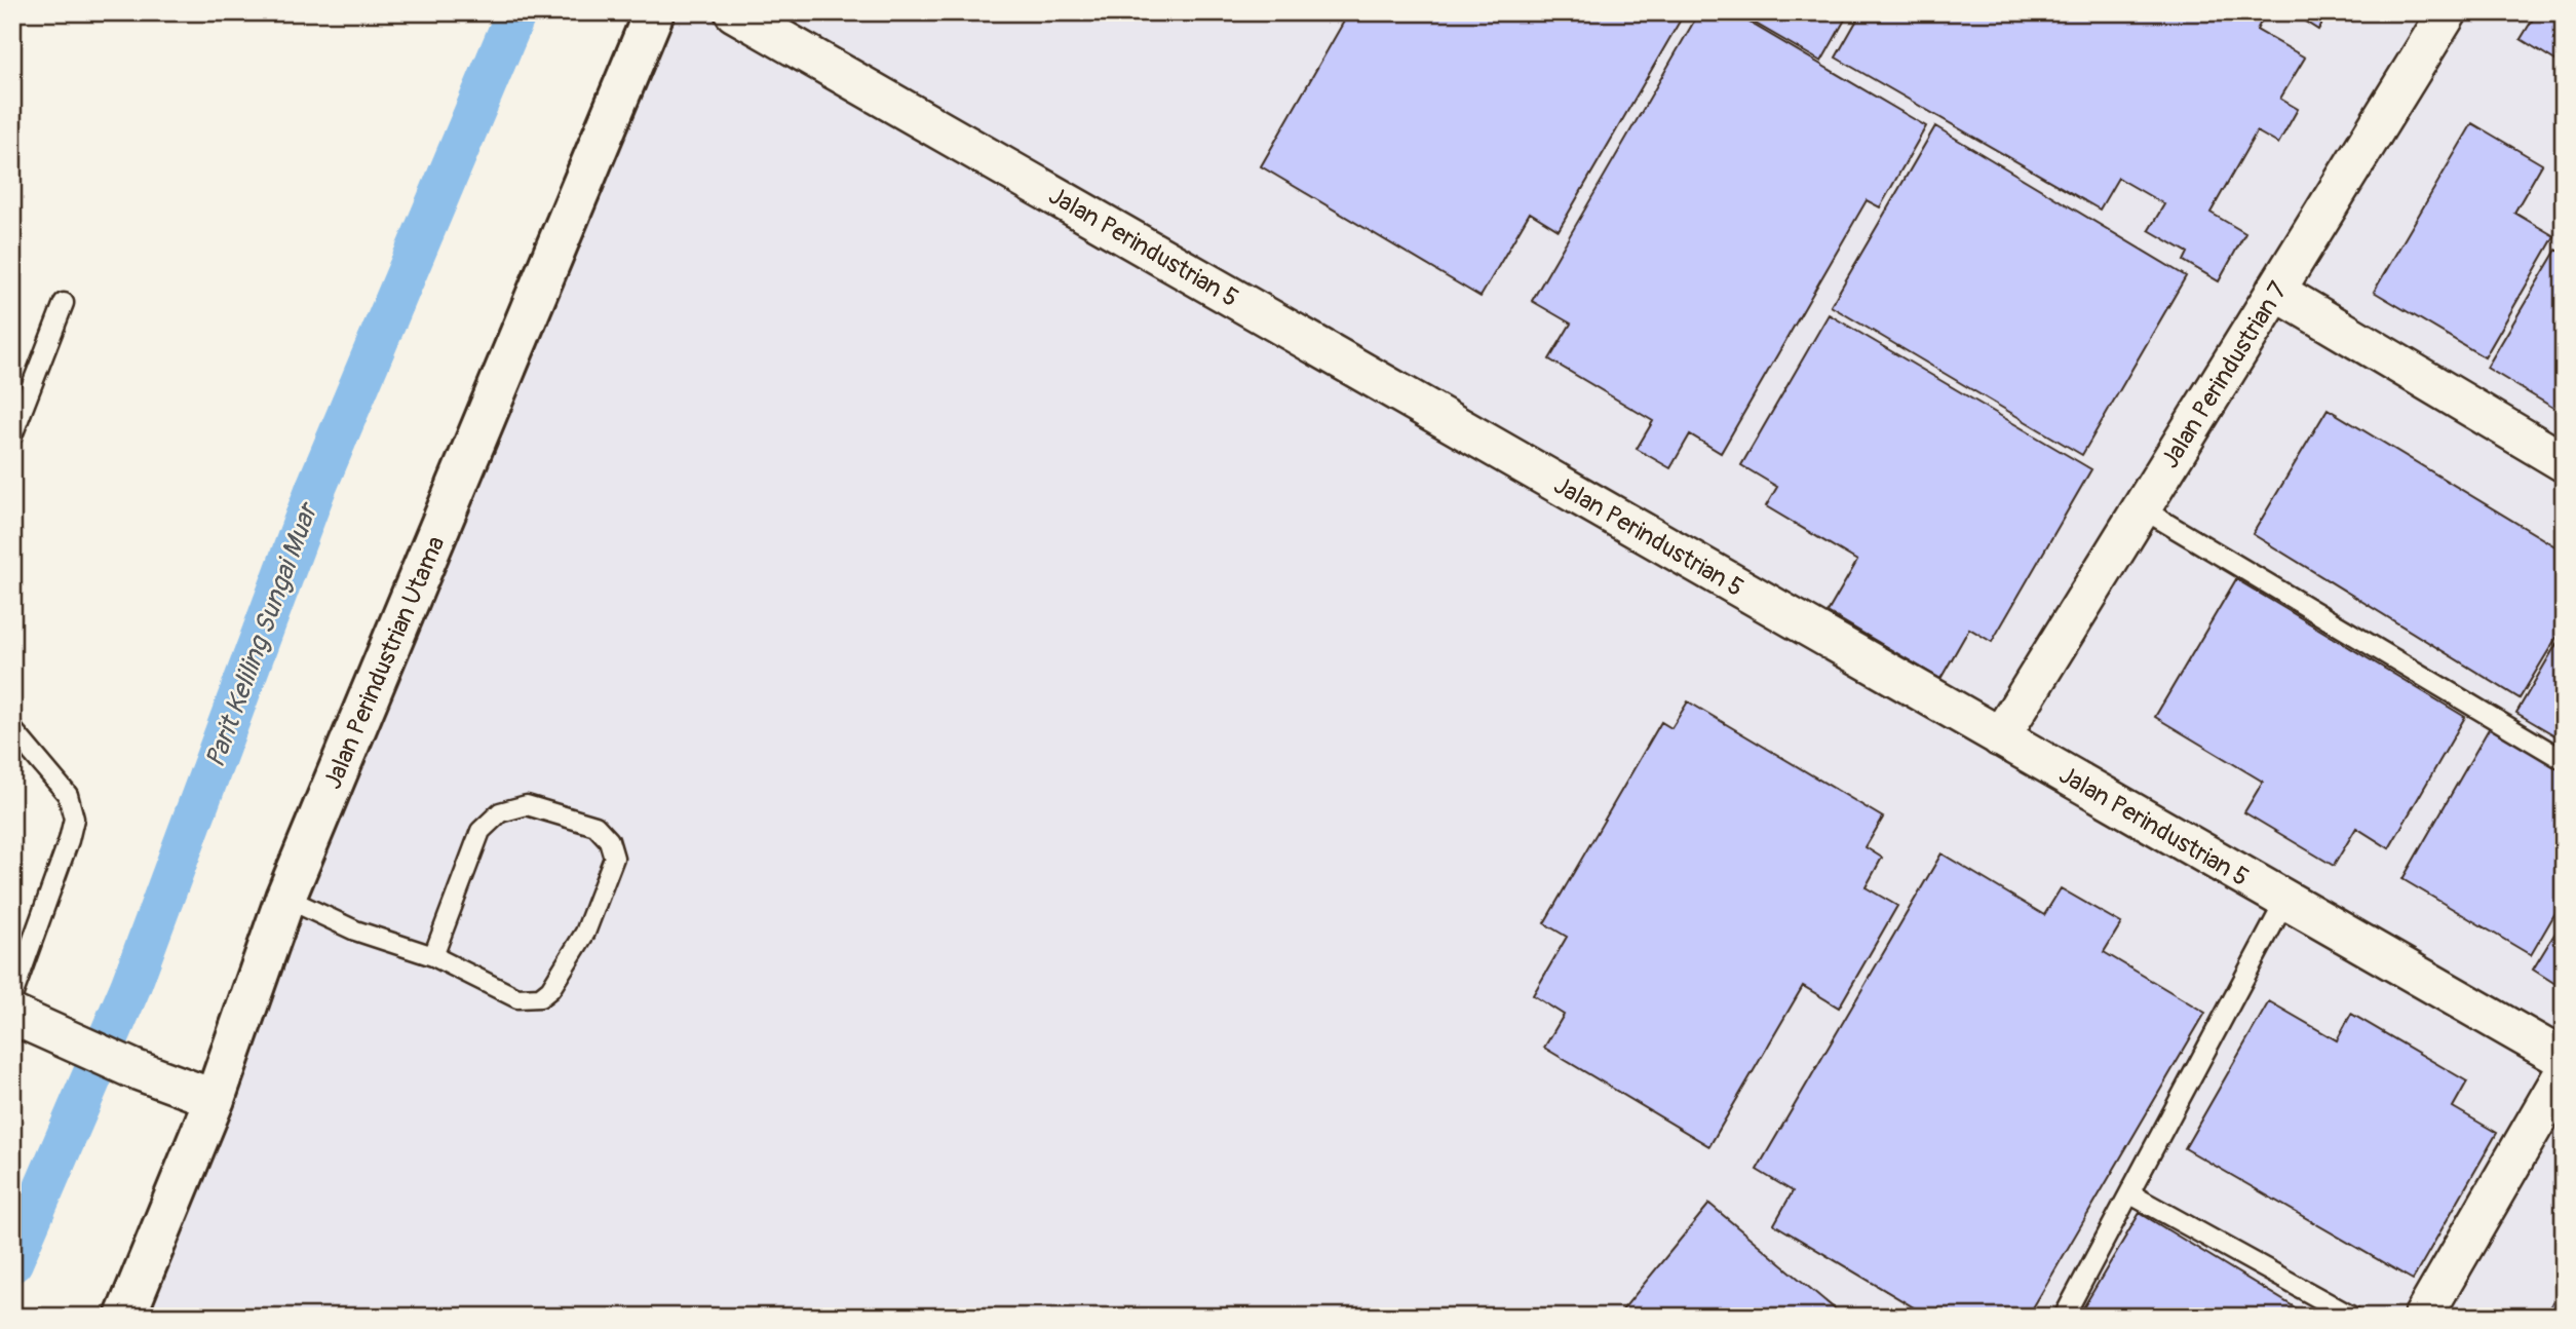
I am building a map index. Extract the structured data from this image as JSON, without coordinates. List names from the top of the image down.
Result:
{
  "streets": {
    "street": ["Jalan Perindustrian 5", "Jalan Perindustrian 7", "Jalan Perindustrian Utama"]
  },
  "crossings": [
    ["Jalan Perindustrian 5", "Jalan Perindustrian 7"]
  ],
  "water": ["Parit Keliling Sungai Muar"]
}
